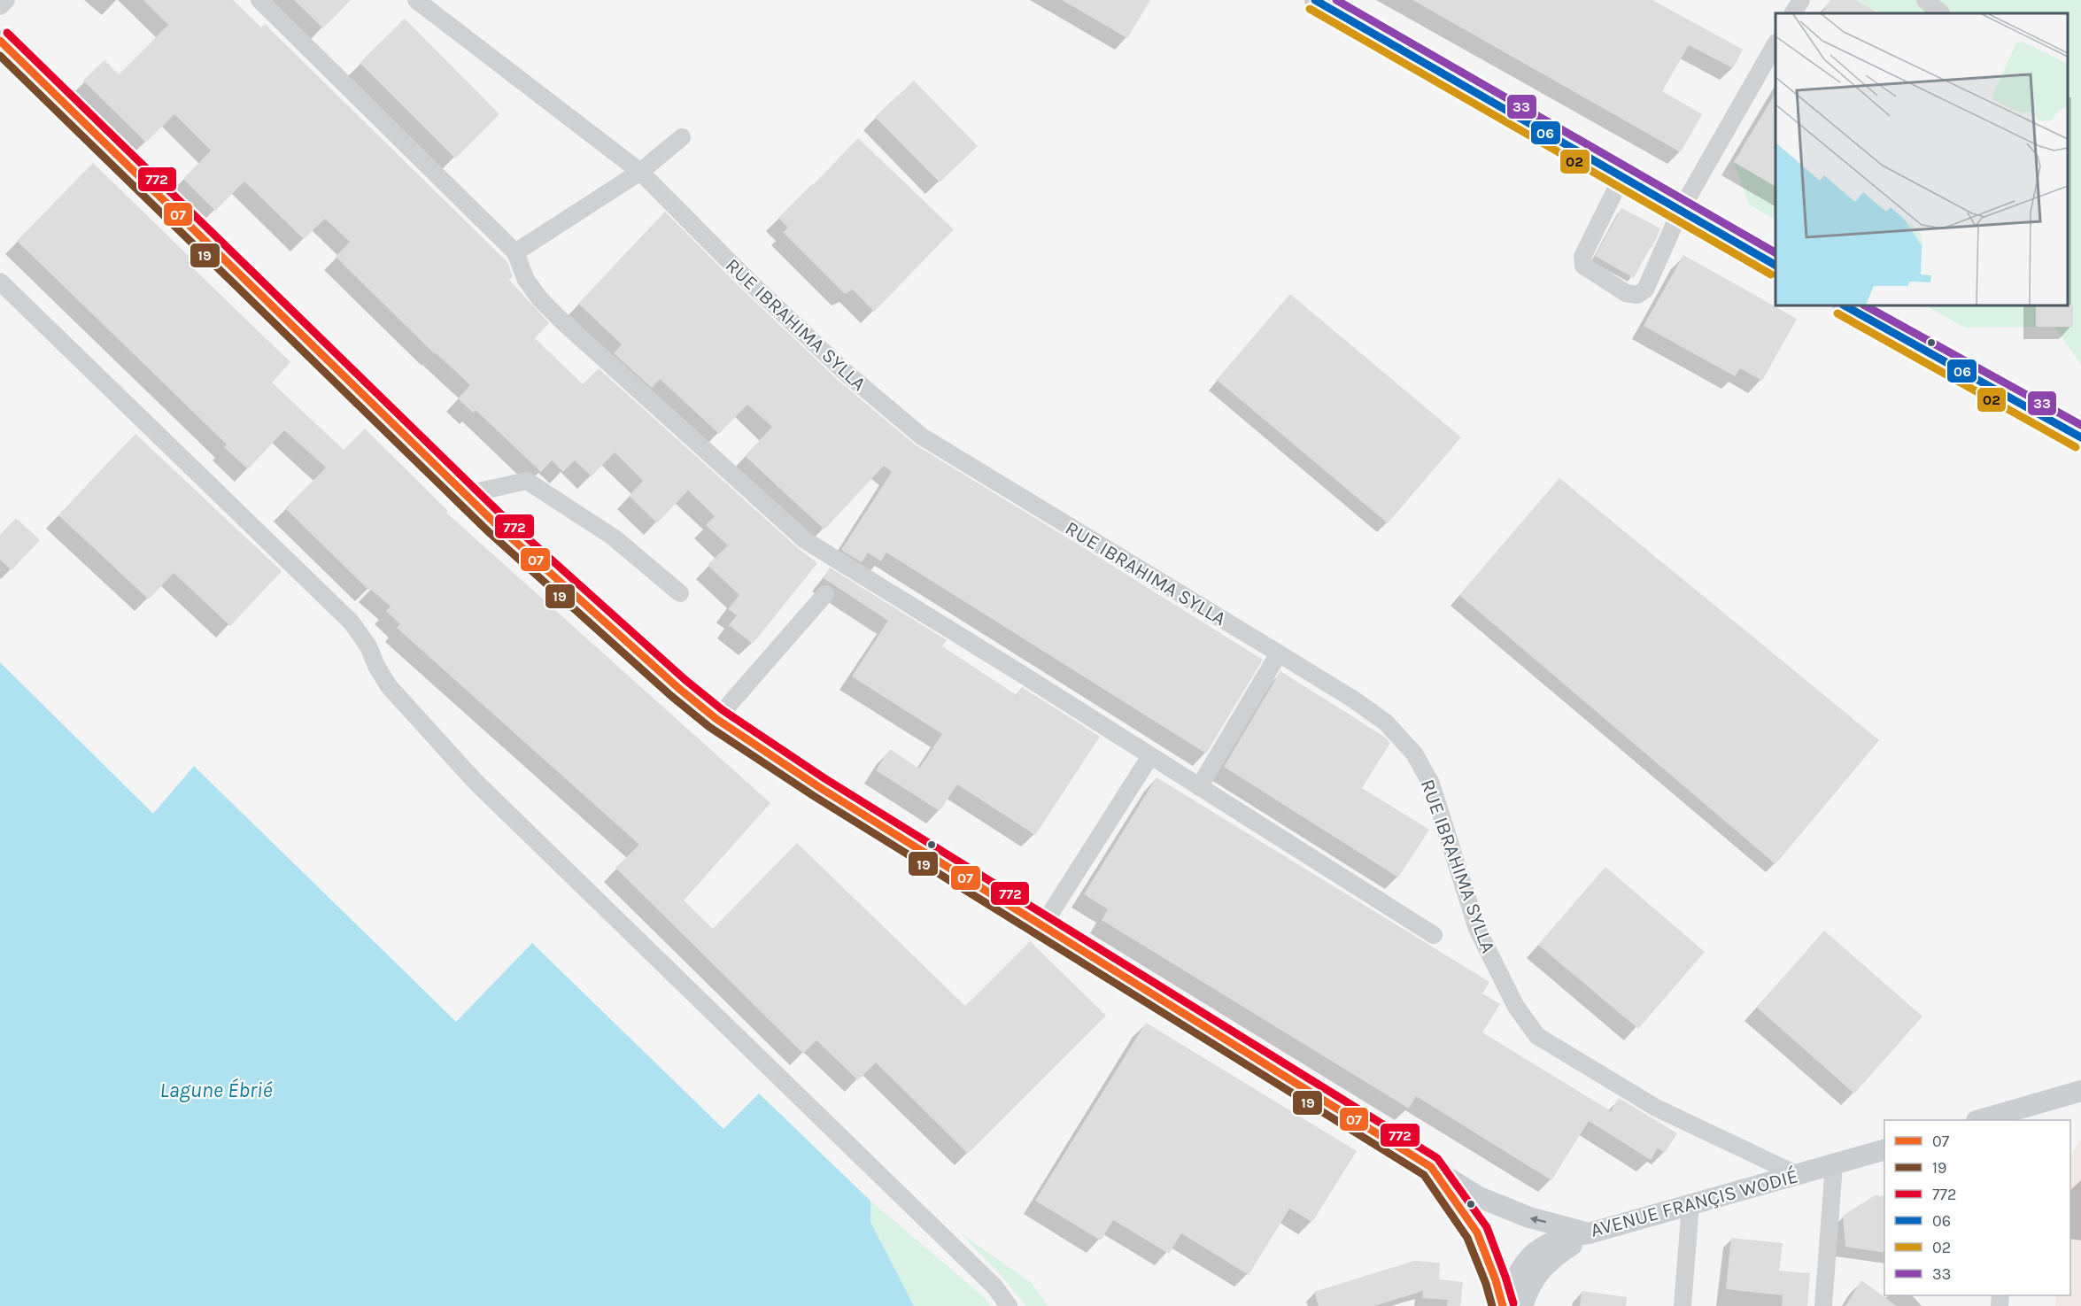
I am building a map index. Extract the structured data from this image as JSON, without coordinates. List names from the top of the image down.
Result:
{
  "streets": {
    "main road": ["AVENUE FRANÇIS WODIÉ"],
    "street": ["RUE IBRAHIMA SYLLA"]
  },
  "crossings": [
    ["RUE IBRAHIMA SYLLA", "AVENUE FRANÇIS WODIÉ"]
  ],
  "water": ["Lagune Ébrié"],
  "lines": [
    "transit line 06",
    "transit line 33",
    "transit line 02",
    "transit line 772",
    "transit line 07",
    "transit line 19"
  ],
  "legend": [
    "07",
    "19",
    "772",
    "06",
    "02",
    "33"
  ]
}
